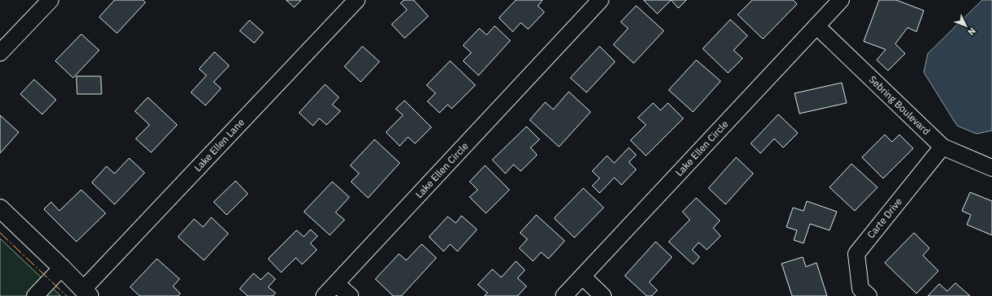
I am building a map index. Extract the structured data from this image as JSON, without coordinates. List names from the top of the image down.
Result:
{
  "streets": {
    "street": [
      "Sebring Boulevard",
      "Lake Ellen Lane",
      "Lake Ellen Circle",
      "Carte Drive"
    ]
  },
  "crossings": [
    ["Sebring Boulevard", "Lake Ellen Circle"],
    ["Sebring Boulevard", "Carte Drive"]
  ],
  "north": "bottom right"
}
